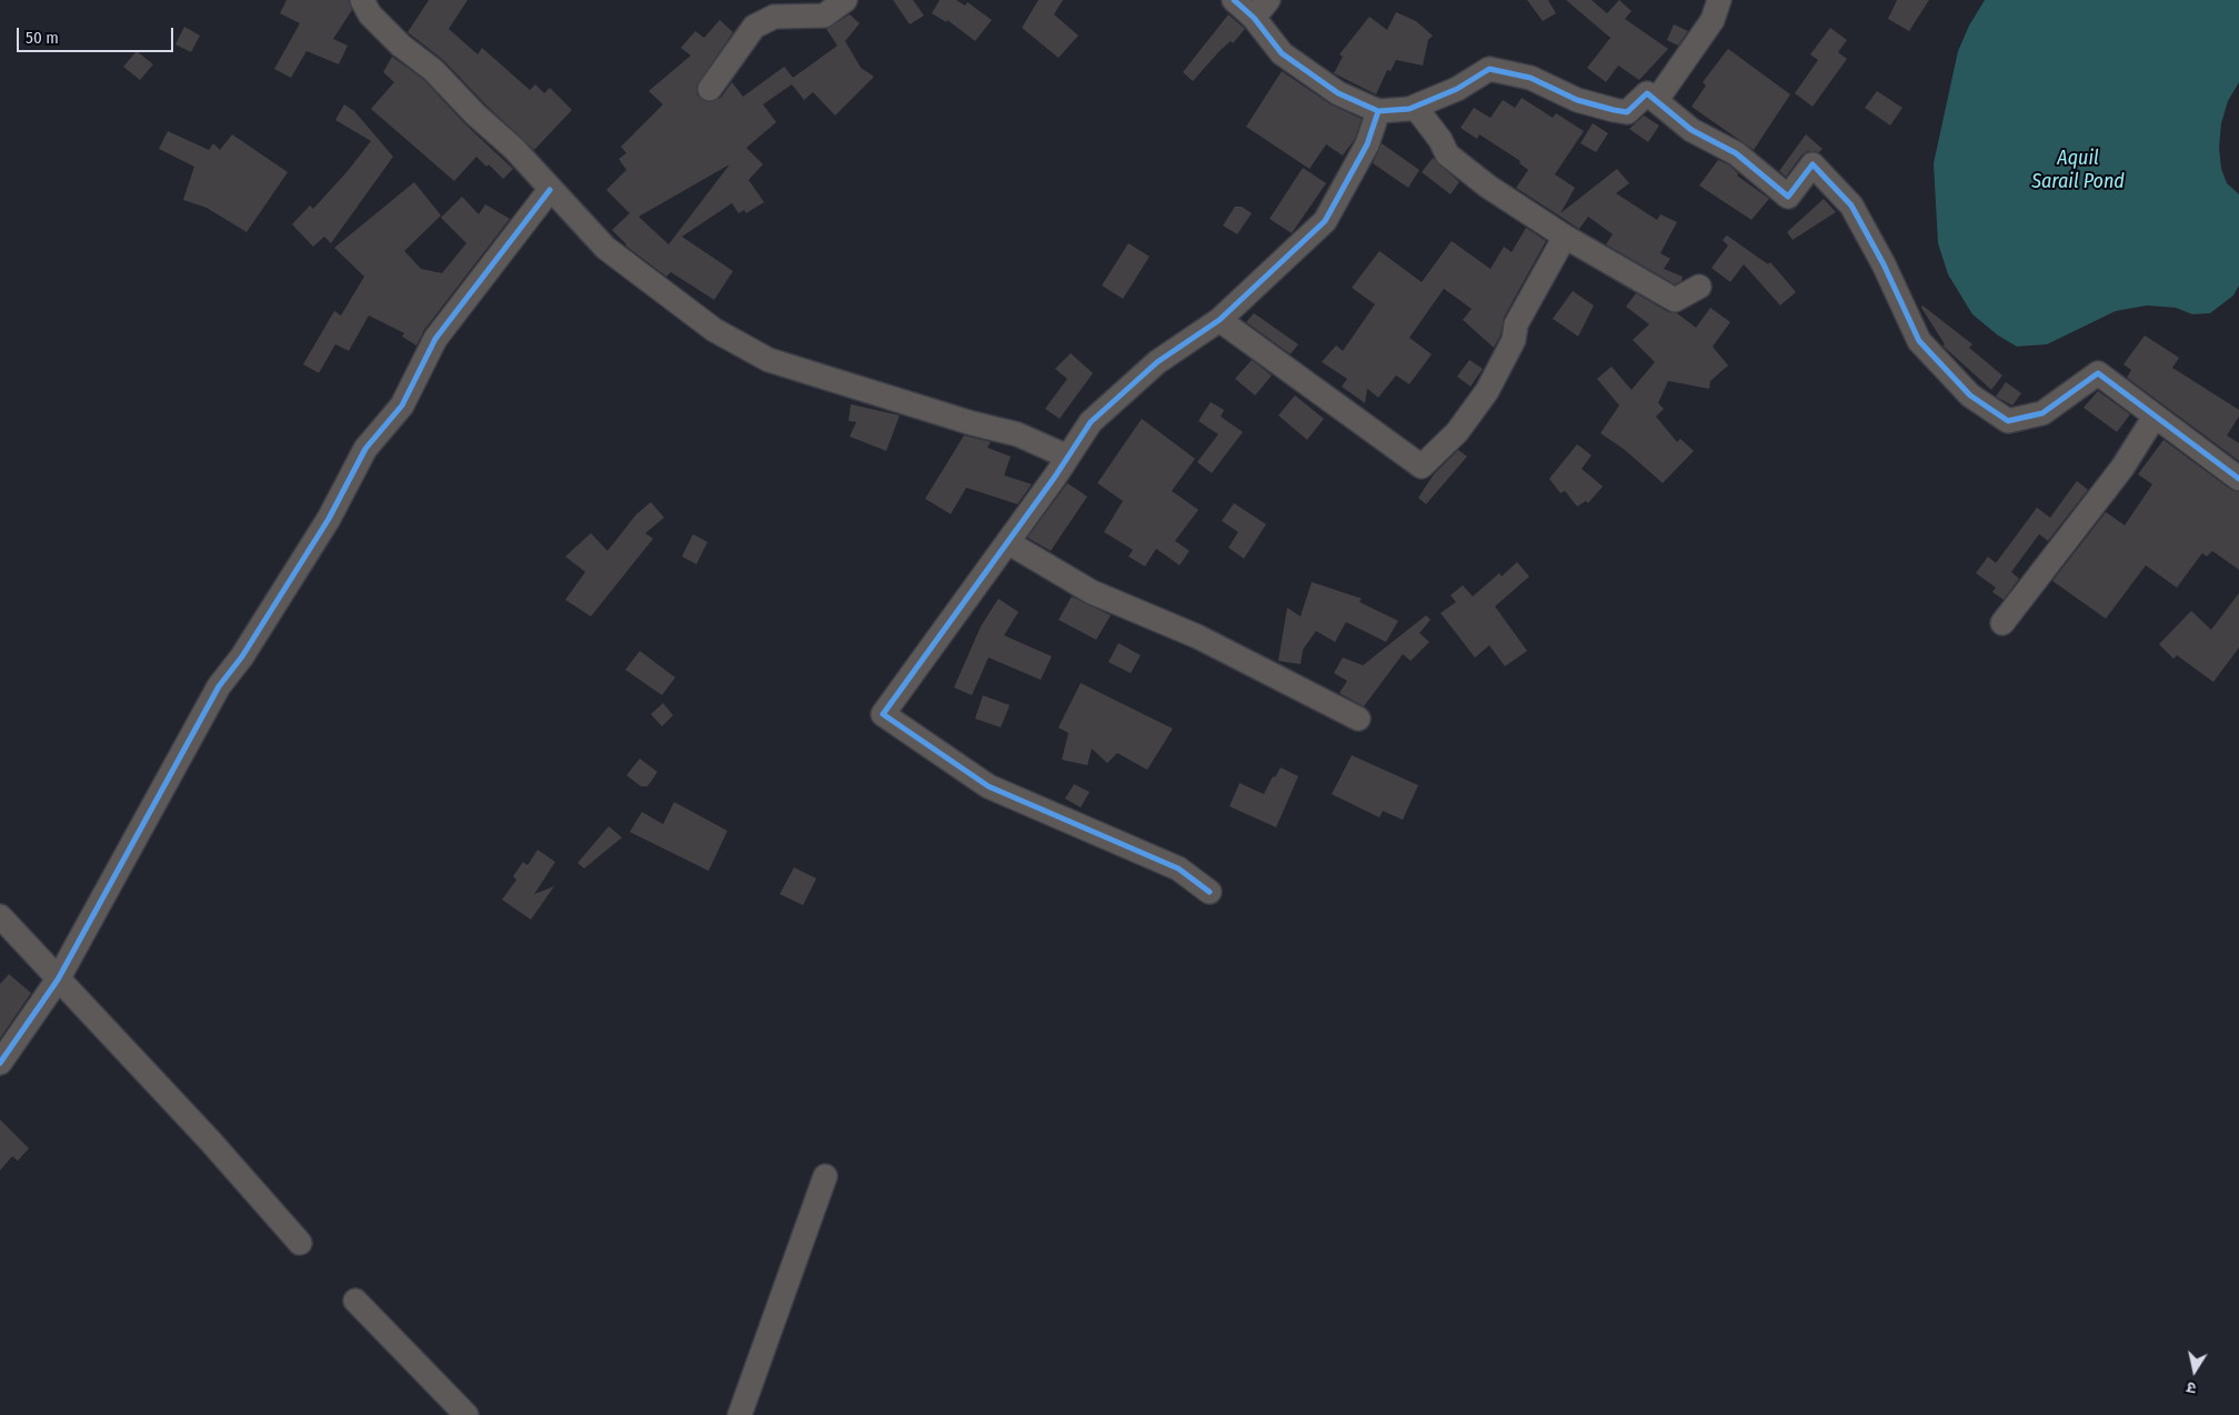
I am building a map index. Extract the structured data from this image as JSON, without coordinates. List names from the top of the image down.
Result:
{
  "water": ["Aquil Sarail Pond"],
  "scale_bar": "50 m",
  "north": "bottom"
}
